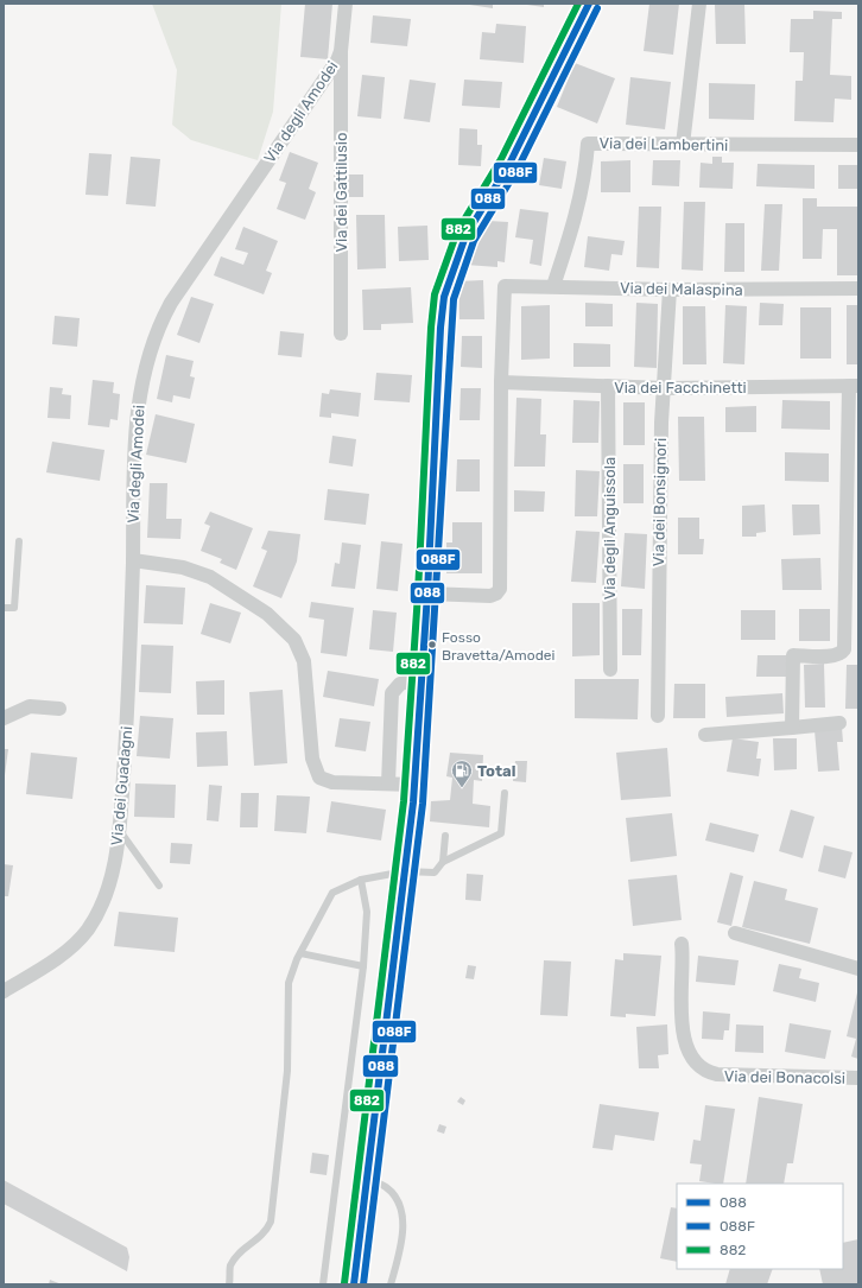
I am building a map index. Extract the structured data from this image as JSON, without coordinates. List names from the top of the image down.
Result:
{
  "streets": {
    "street": [
      "Via degli Amodei",
      "Via dei Lambertini",
      "Via dei Gattilusio",
      "Via dei Malaspina",
      "Via dei Facchinetti",
      "Via dei Bonsignori",
      "Via degli Anguissola",
      "Via dei Guadagni",
      "Via dei Bonacolsi"
    ]
  },
  "crossings": [
    ["Via degli Amodei", "Via dei Gattilusio"],
    ["Via degli Amodei", "Via dei Guadagni"],
    ["Via dei Lambertini", "Via dei Malaspina"],
    ["Via dei Malaspina", "Via dei Facchinetti"],
    ["Via dei Malaspina", "Via dei Bonsignori"],
    ["Via dei Facchinetti", "Via dei Bonsignori"],
    ["Via dei Facchinetti", "Via degli Anguissola"]
  ],
  "places": {
    "other": ["Fosso Bravetta/Amodei"],
    "fuel station": ["Total"]
  },
  "lines": ["transit line 088", "transit line 882", "transit line 088F"],
  "legend": ["088", "088F", "882"]
}
